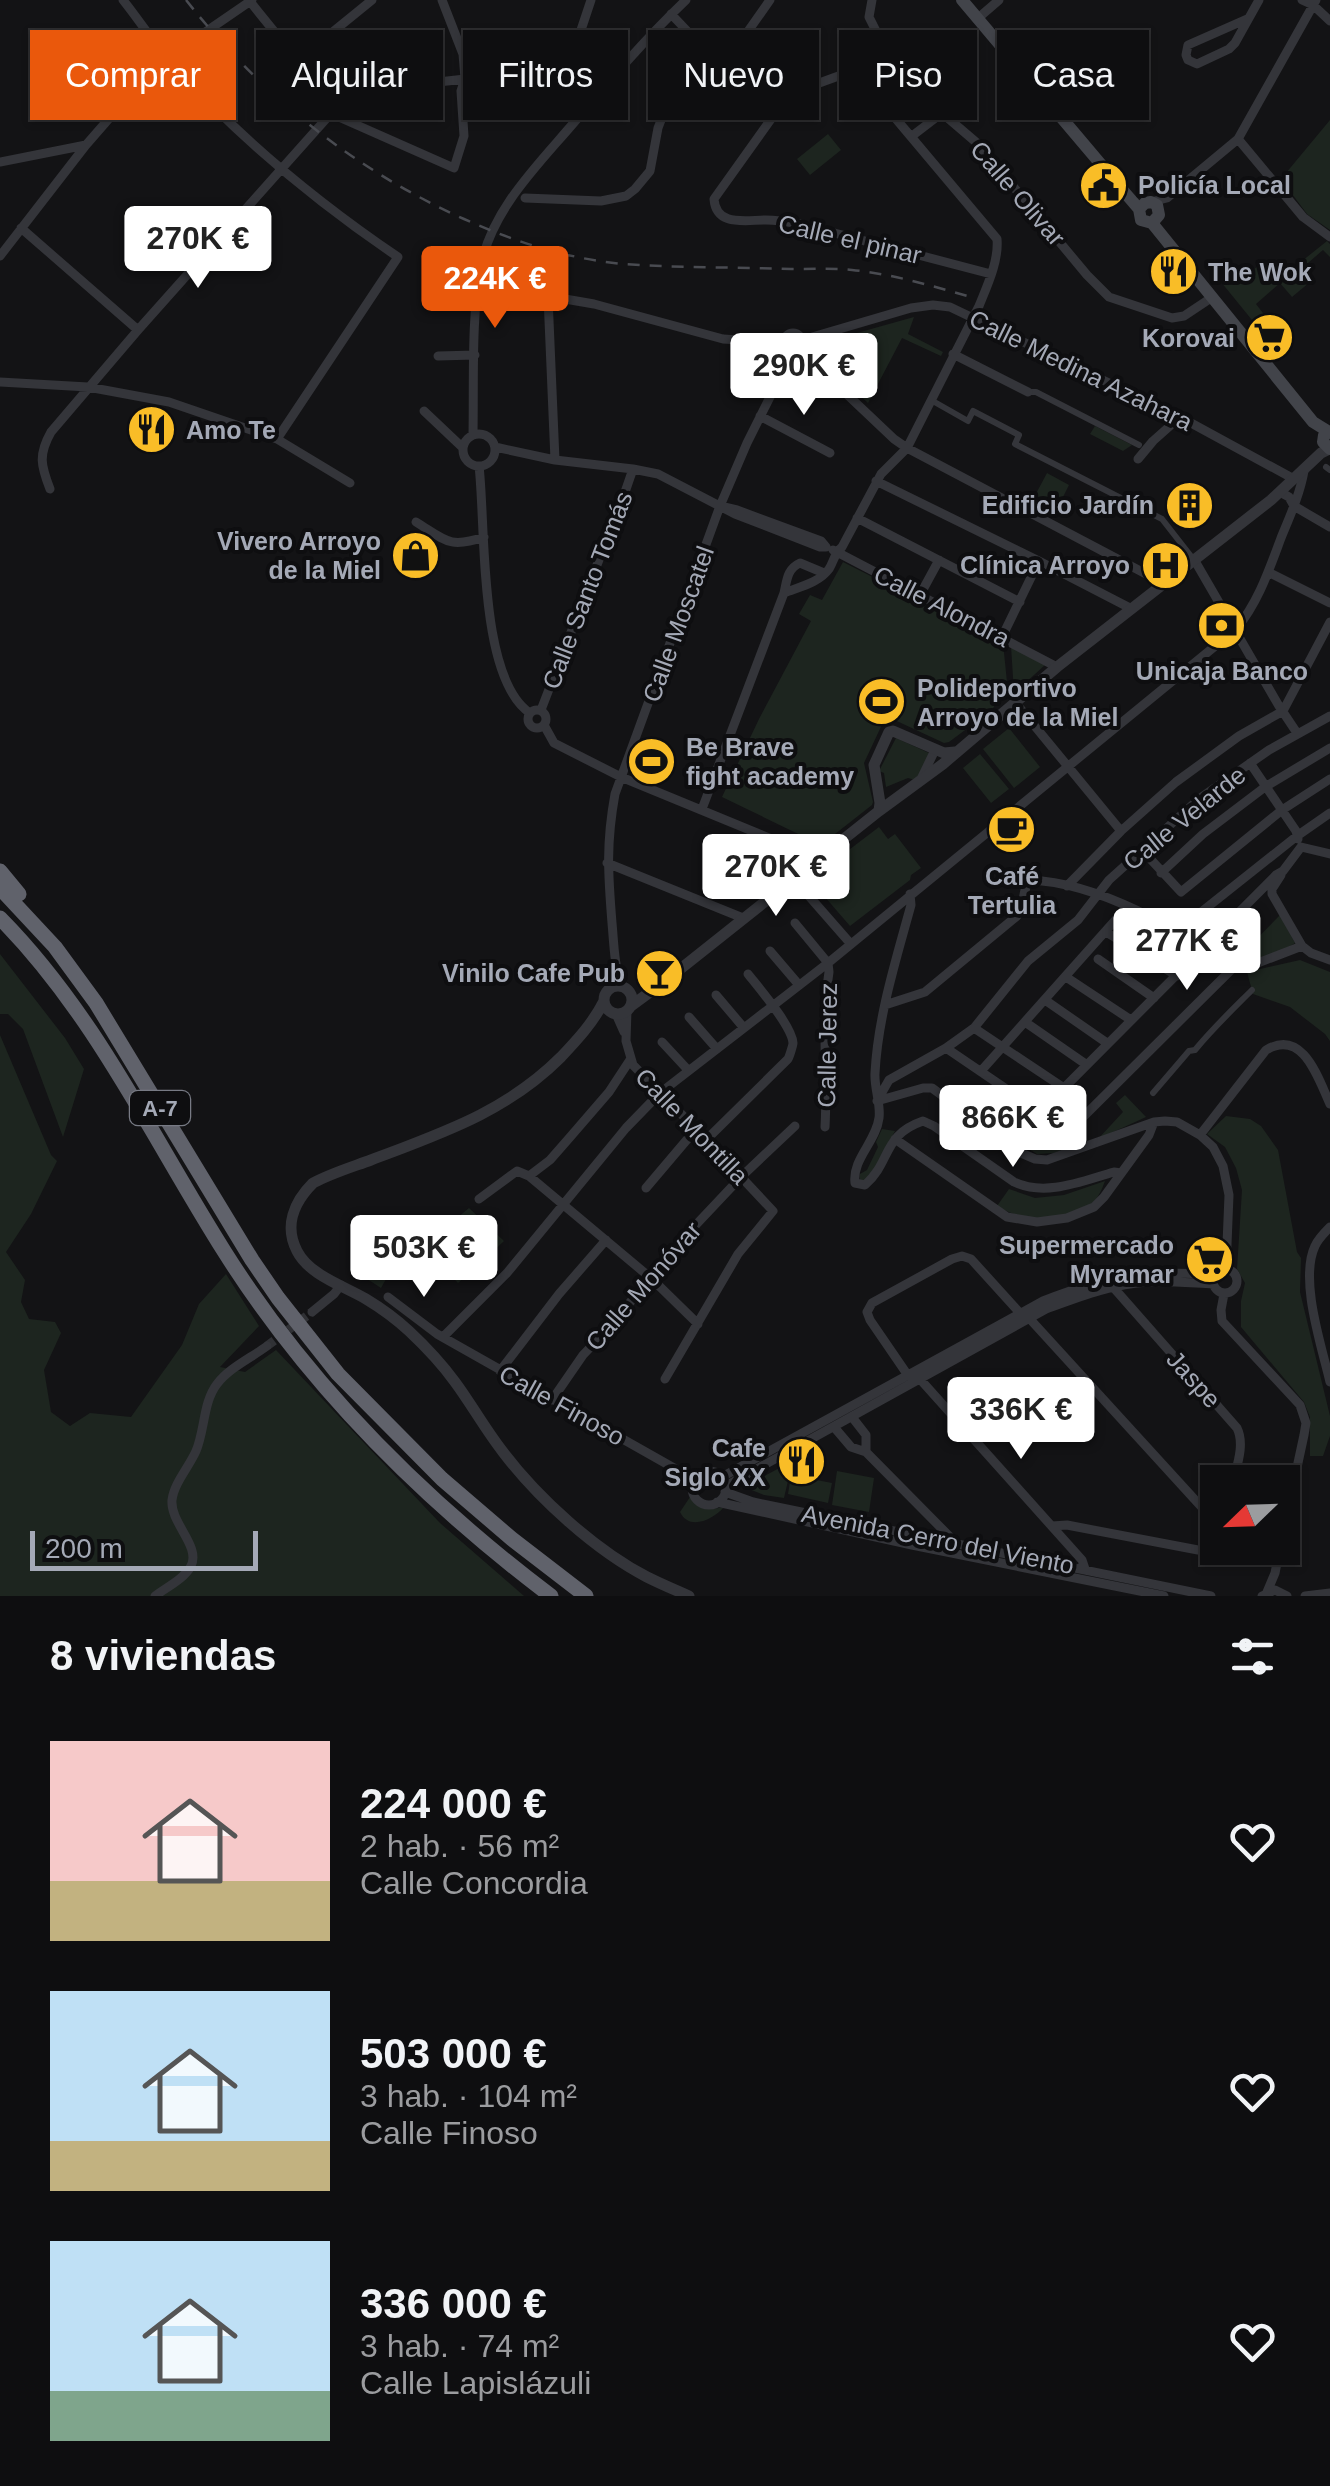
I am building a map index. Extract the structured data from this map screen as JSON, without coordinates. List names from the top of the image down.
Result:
{
  "streets": {
    "highway": ["A-7"],
    "street": [
      "Calle Olivar",
      "Calle el pinar",
      "Calle Medina Azahara",
      "Calle Santo Tomás",
      "Calle Alondra",
      "Calle Moscatel",
      "Calle Velarde",
      "Calle Jerez",
      "Calle Montilla",
      "Calle Monóvar",
      "Jaspe",
      "Calle Finoso",
      "Avenida Cerro del Viento"
    ]
  },
  "crossings": [
    ["Calle Medina Azahara", "Calle Moscatel"],
    ["Calle Santo Tomás", "Calle Alondra"],
    ["Calle Alondra", "Calle Moscatel"],
    ["Calle Moscatel", "Calle Montilla"],
    ["Calle Montilla", "Calle Monóvar"],
    ["Calle Monóvar", "Calle Finoso"],
    ["Calle Finoso", "Avenida Cerro del Viento"]
  ],
  "places": {
    "public building": ["Policía Local"],
    "restaurant": ["The Wok", "Amo Te", "Cafe Siglo XX"],
    "supermarket": ["Korovai", "Supermercado Myramar"],
    "building": ["Edificio Jardín"],
    "shop": ["Vivero Arroyo de la Miel"],
    "hospital": ["Clínica Arroyo"],
    "bank": ["Unicaja Banco"],
    "sports": ["Polideportivo Arroyo de la Miel", "Be Brave fight academy"],
    "cafe": ["Café Tertulia"],
    "bar": ["Vinilo Cafe Pub"]
  },
  "scale_bar": "200 m",
  "north": "bottom left",
  "page": {
    "chip": [
      "Comprar",
      "Alquilar",
      "Filtros",
      "Nuevo",
      "Piso",
      "Casa"
    ],
    "price": [
      "270K €",
      "224K €",
      "290K €",
      "270K €",
      "277K €",
      "866K €",
      "503K €",
      "336K €"
    ],
    "scale": "200 m",
    "heading": "8 viviendas",
    "list": [
      {
        "name": "224 000 €",
        "note": "2 hab. · 56 m² · Calle Concordia"
      },
      {
        "name": "503 000 €",
        "note": "3 hab. · 104 m² · Calle Finoso"
      },
      {
        "name": "336 000 €",
        "note": "3 hab. · 74 m² · Calle Lapislázuli"
      }
    ]
  }
}
